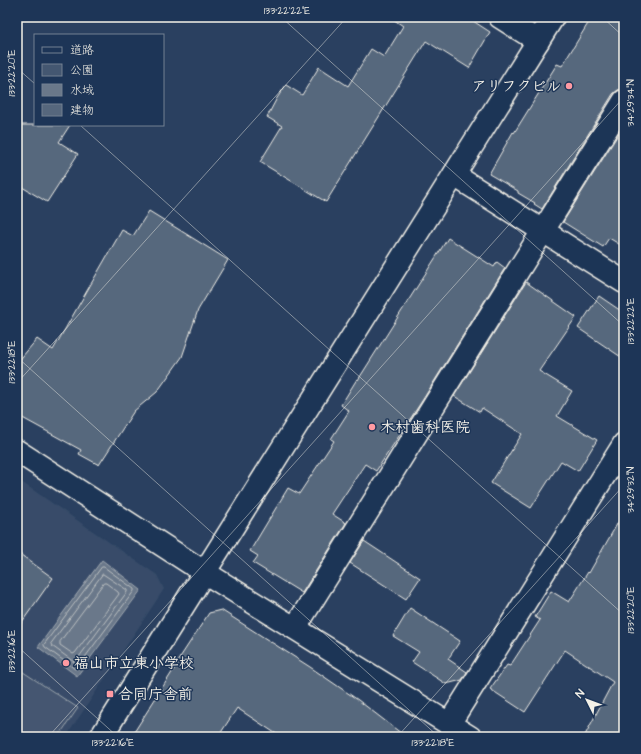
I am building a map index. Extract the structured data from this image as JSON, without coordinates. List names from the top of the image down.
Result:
{
  "places": {
    "other": ["アリフクビル", "木村歯科医院", "福山市立東小学校"],
    "transit": ["合同庁舎前"]
  },
  "legend": [
    "道路",
    "公園",
    "水域",
    "建物"
  ],
  "north": "top left",
  "coordinates": [
    "133°22'22\"E",
    "133°22'20\"E",
    "34°29'34\"N",
    "133°22'18\"E",
    "34°29'32\"N",
    "133°22'16\"E"
  ]
}
